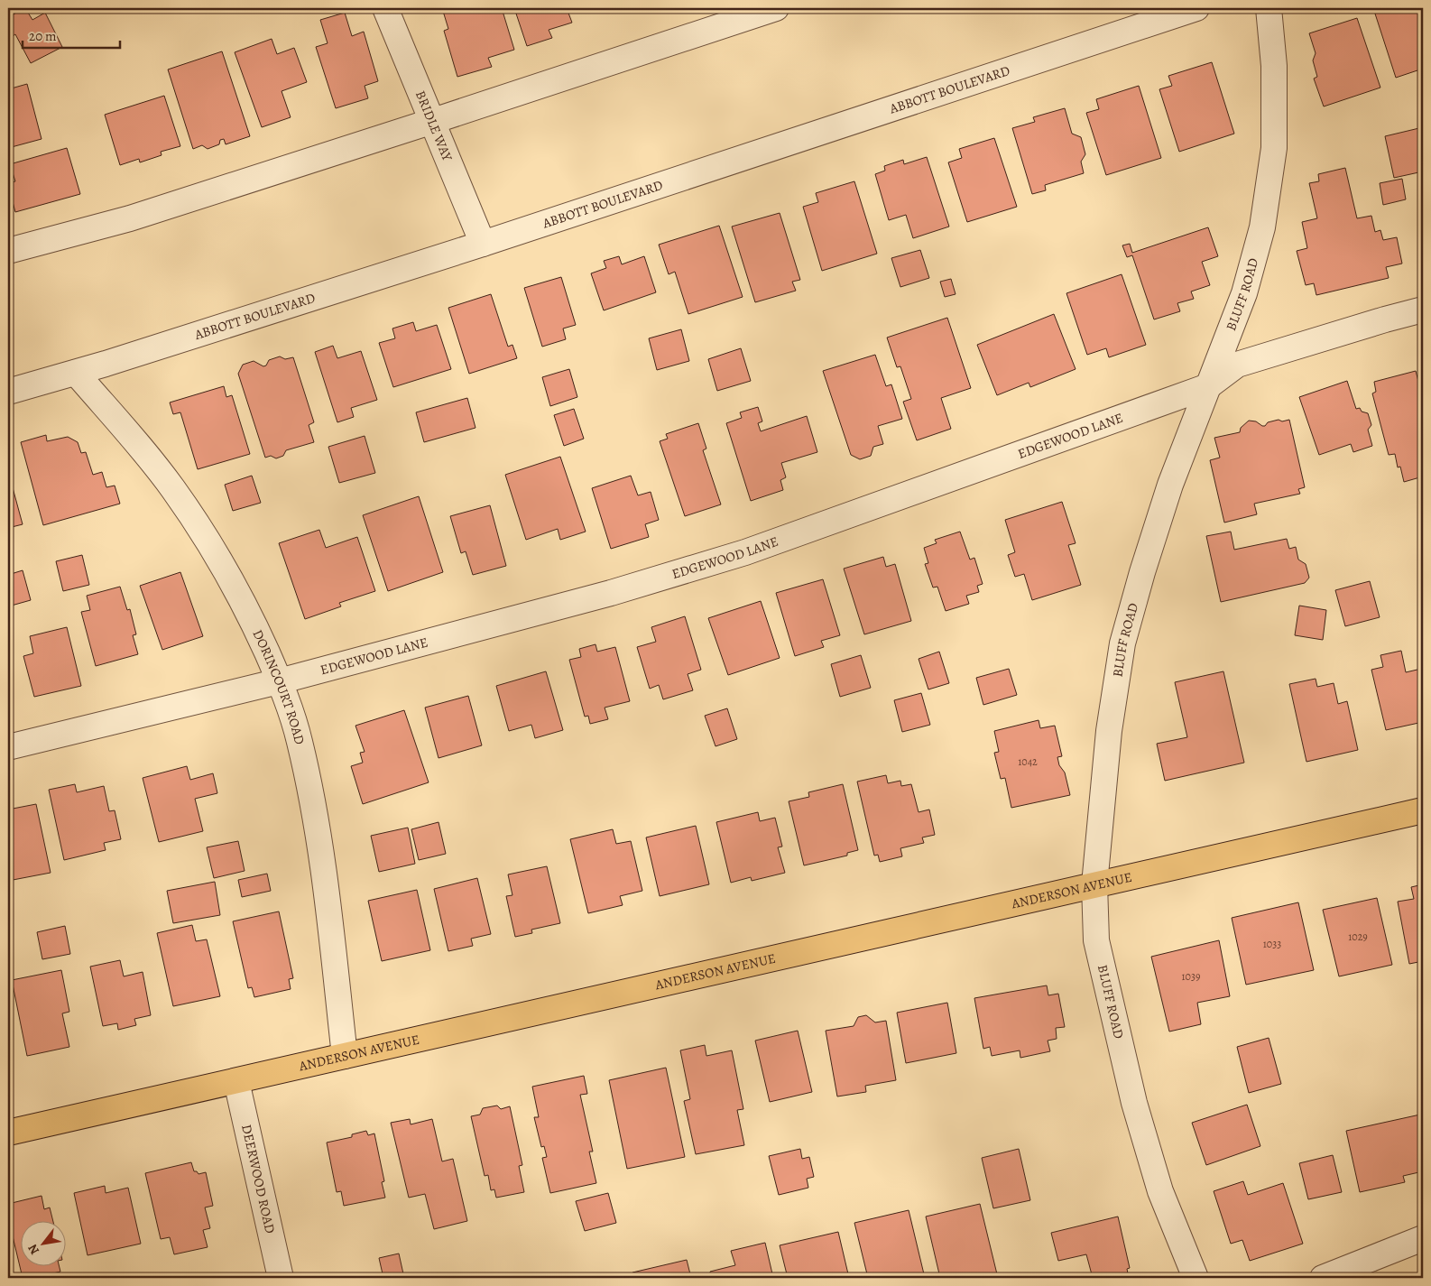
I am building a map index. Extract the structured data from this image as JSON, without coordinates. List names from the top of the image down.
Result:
{
  "streets": {
    "main road": ["ANDERSON AVENUE"],
    "street": [
      "ABBOTT BOULEVARD",
      "BRIDLE WAY",
      "BLUFF ROAD",
      "EDGEWOOD LANE",
      "DORINCOURT ROAD",
      "DEERWOOD ROAD"
    ]
  },
  "crossings": [
    ["ABBOTT BOULEVARD", "BRIDLE WAY"],
    ["ABBOTT BOULEVARD", "DORINCOURT ROAD"],
    ["BLUFF ROAD", "EDGEWOOD LANE"],
    ["BLUFF ROAD", "ANDERSON AVENUE"],
    ["EDGEWOOD LANE", "DORINCOURT ROAD"],
    ["DORINCOURT ROAD", "ANDERSON AVENUE"],
    ["ANDERSON AVENUE", "DEERWOOD ROAD"]
  ],
  "house_numbers": [
    "1042",
    "1029",
    "1033",
    "1039"
  ],
  "scale_bar": "20 m",
  "north": "bottom left"
}
